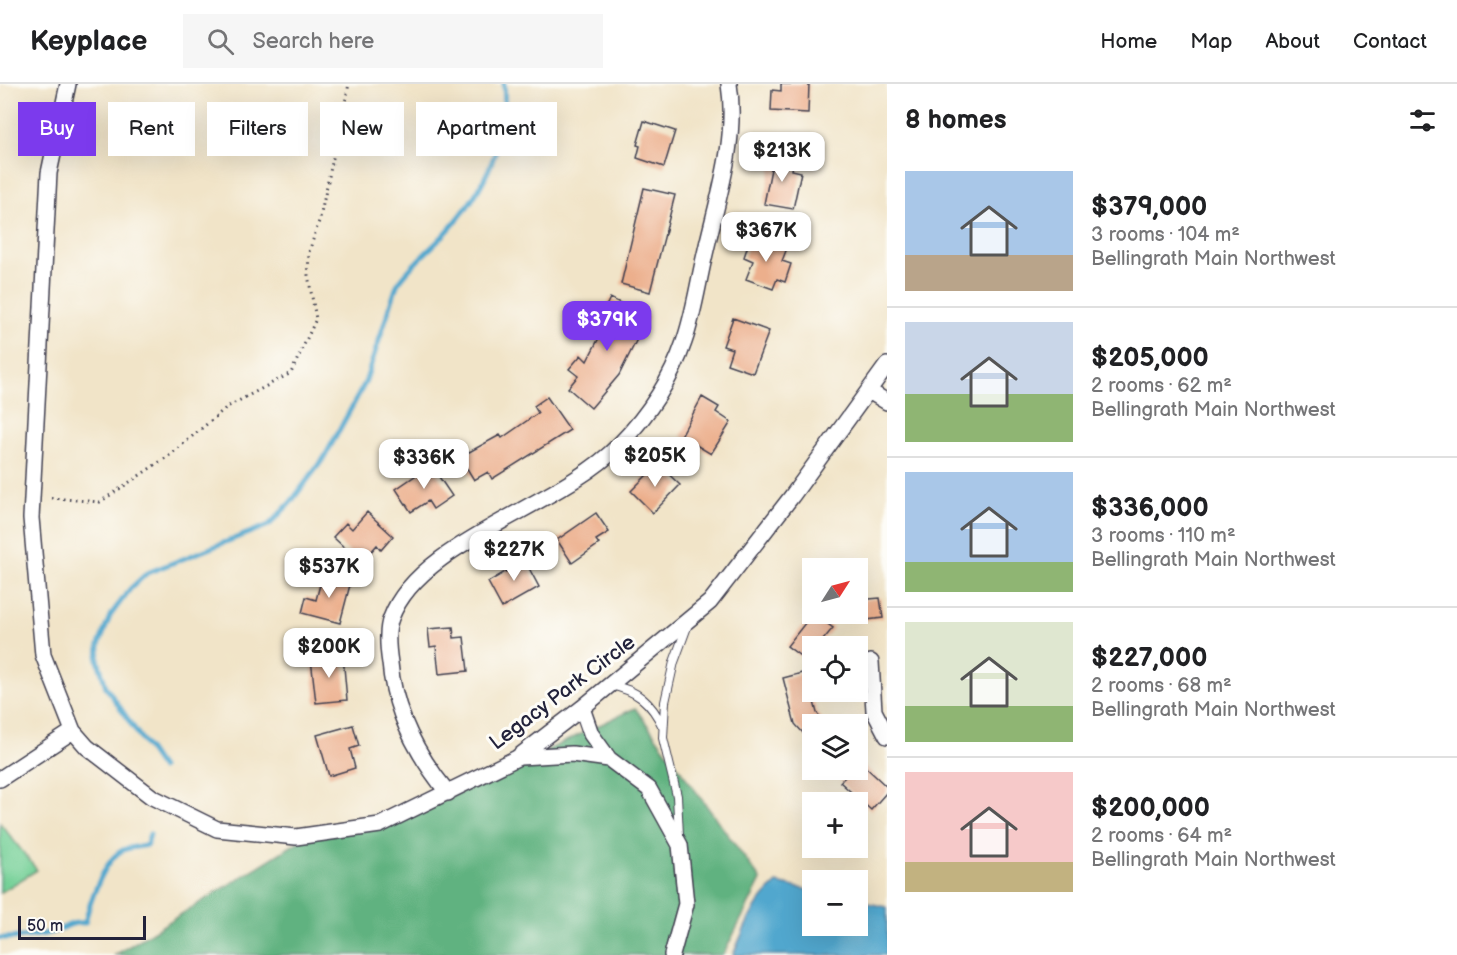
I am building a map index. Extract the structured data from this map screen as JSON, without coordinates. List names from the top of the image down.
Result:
{
  "streets": {
    "street": ["Legacy Park Circle"]
  },
  "scale_bar": "50 m",
  "north": "top right",
  "page": {
    "header": "Keyplace",
    "search": "Search here",
    "nav": [
      "Home",
      "Map",
      "About",
      "Contact"
    ],
    "heading": "8 homes",
    "chip": [
      "Buy",
      "Rent",
      "Filters",
      "New",
      "Apartment"
    ],
    "price": [
      "$213K",
      "$367K",
      "$379K",
      "$205K",
      "$336K",
      "$227K",
      "$537K",
      "$200K"
    ],
    "list": [
      {
        "name": "$379,000",
        "note": "3 rooms · 104 m² · Bellingrath Main Northwest"
      },
      {
        "name": "$205,000",
        "note": "2 rooms · 62 m² · Bellingrath Main Northwest"
      },
      {
        "name": "$336,000",
        "note": "3 rooms · 110 m² · Bellingrath Main Northwest"
      },
      {
        "name": "$227,000",
        "note": "2 rooms · 68 m² · Bellingrath Main Northwest"
      },
      {
        "name": "$200,000",
        "note": "2 rooms · 64 m² · Bellingrath Main Northwest"
      }
    ],
    "map_buttons": ["+", "−"],
    "scale": "50 m"
  }
}
